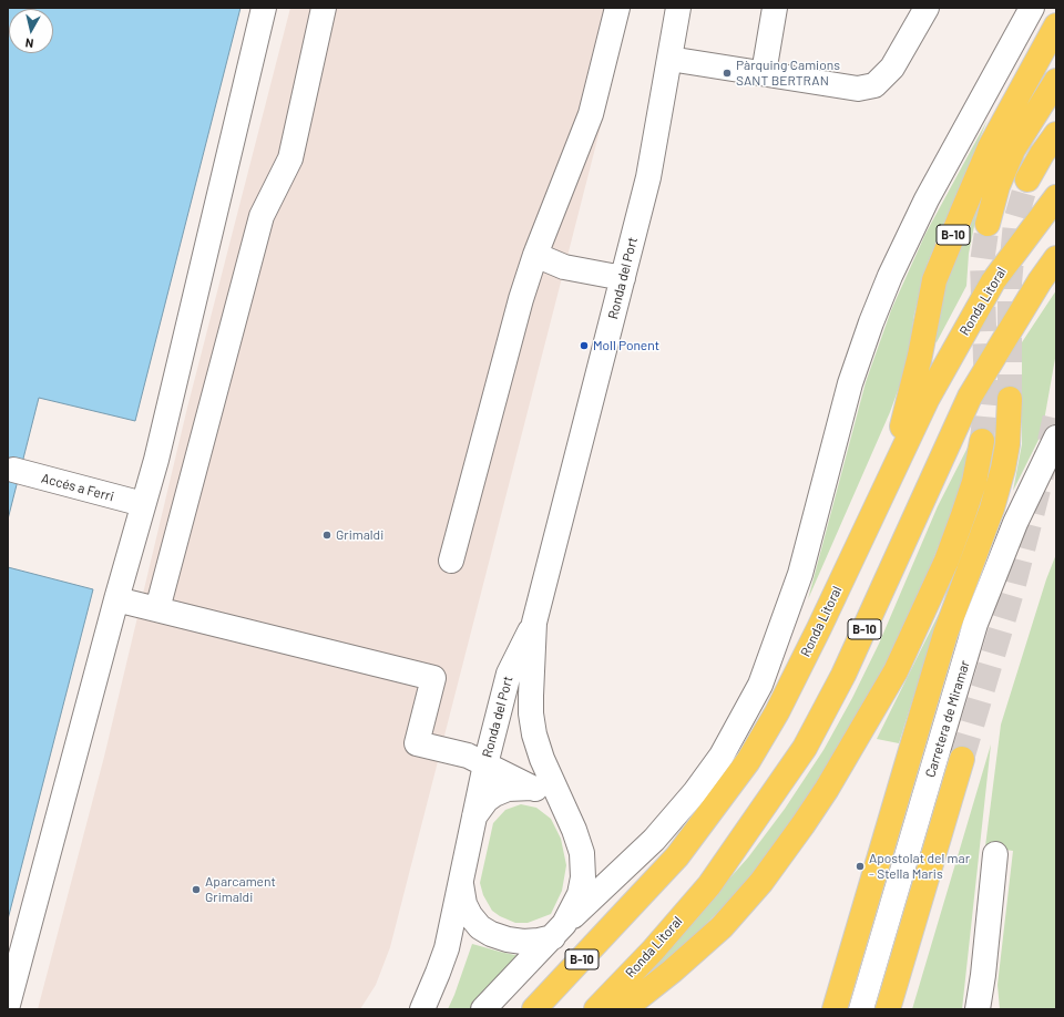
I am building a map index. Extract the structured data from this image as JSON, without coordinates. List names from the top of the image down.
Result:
{
  "streets": {
    "highway": ["B-10", "Ronda Litoral"],
    "street": ["Ronda del Port", "Accés a Ferri", "Carretera de Miramar"]
  },
  "crossings": [
    ["B-10", "Ronda Litoral"]
  ],
  "places": [
    "Pàrquing Camions SANT BERTRAN",
    "Moll Ponent",
    "Grimaldi",
    "Apostolat del mar - Stella Maris",
    "Aparcament Grimaldi"
  ],
  "north": "bottom"
}
